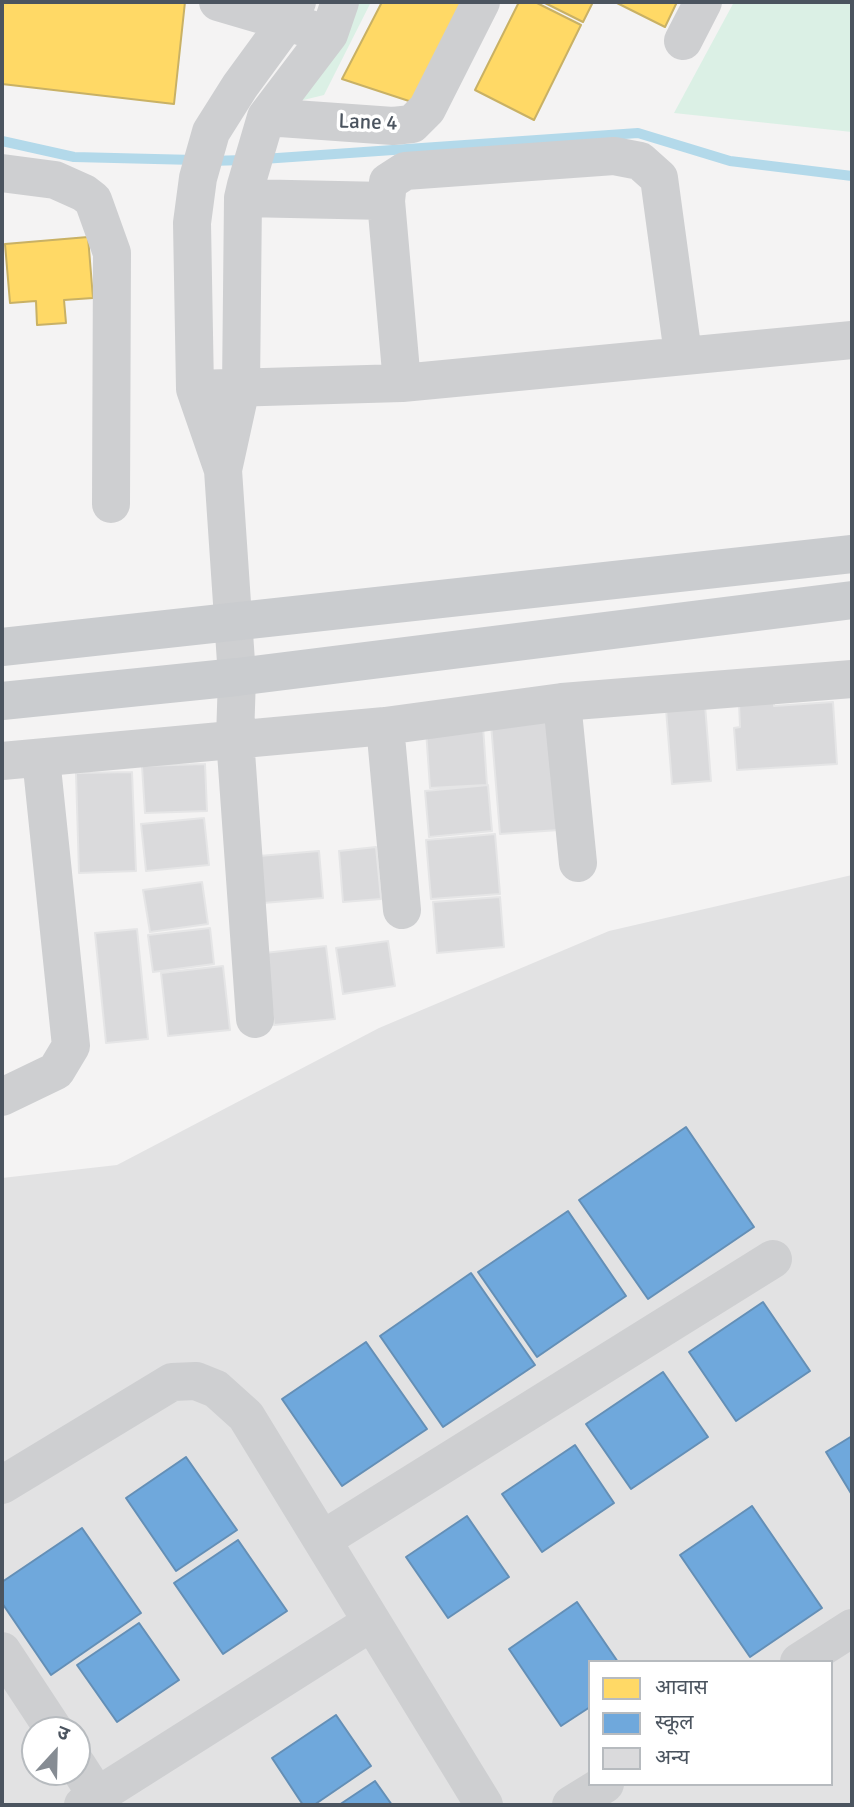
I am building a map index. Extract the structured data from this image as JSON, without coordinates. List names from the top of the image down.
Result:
{
  "streets": {
    "street": ["Lane 4"]
  },
  "legend": ["आवास", "स्कूल", "अन्य"],
  "north": "top"
}
